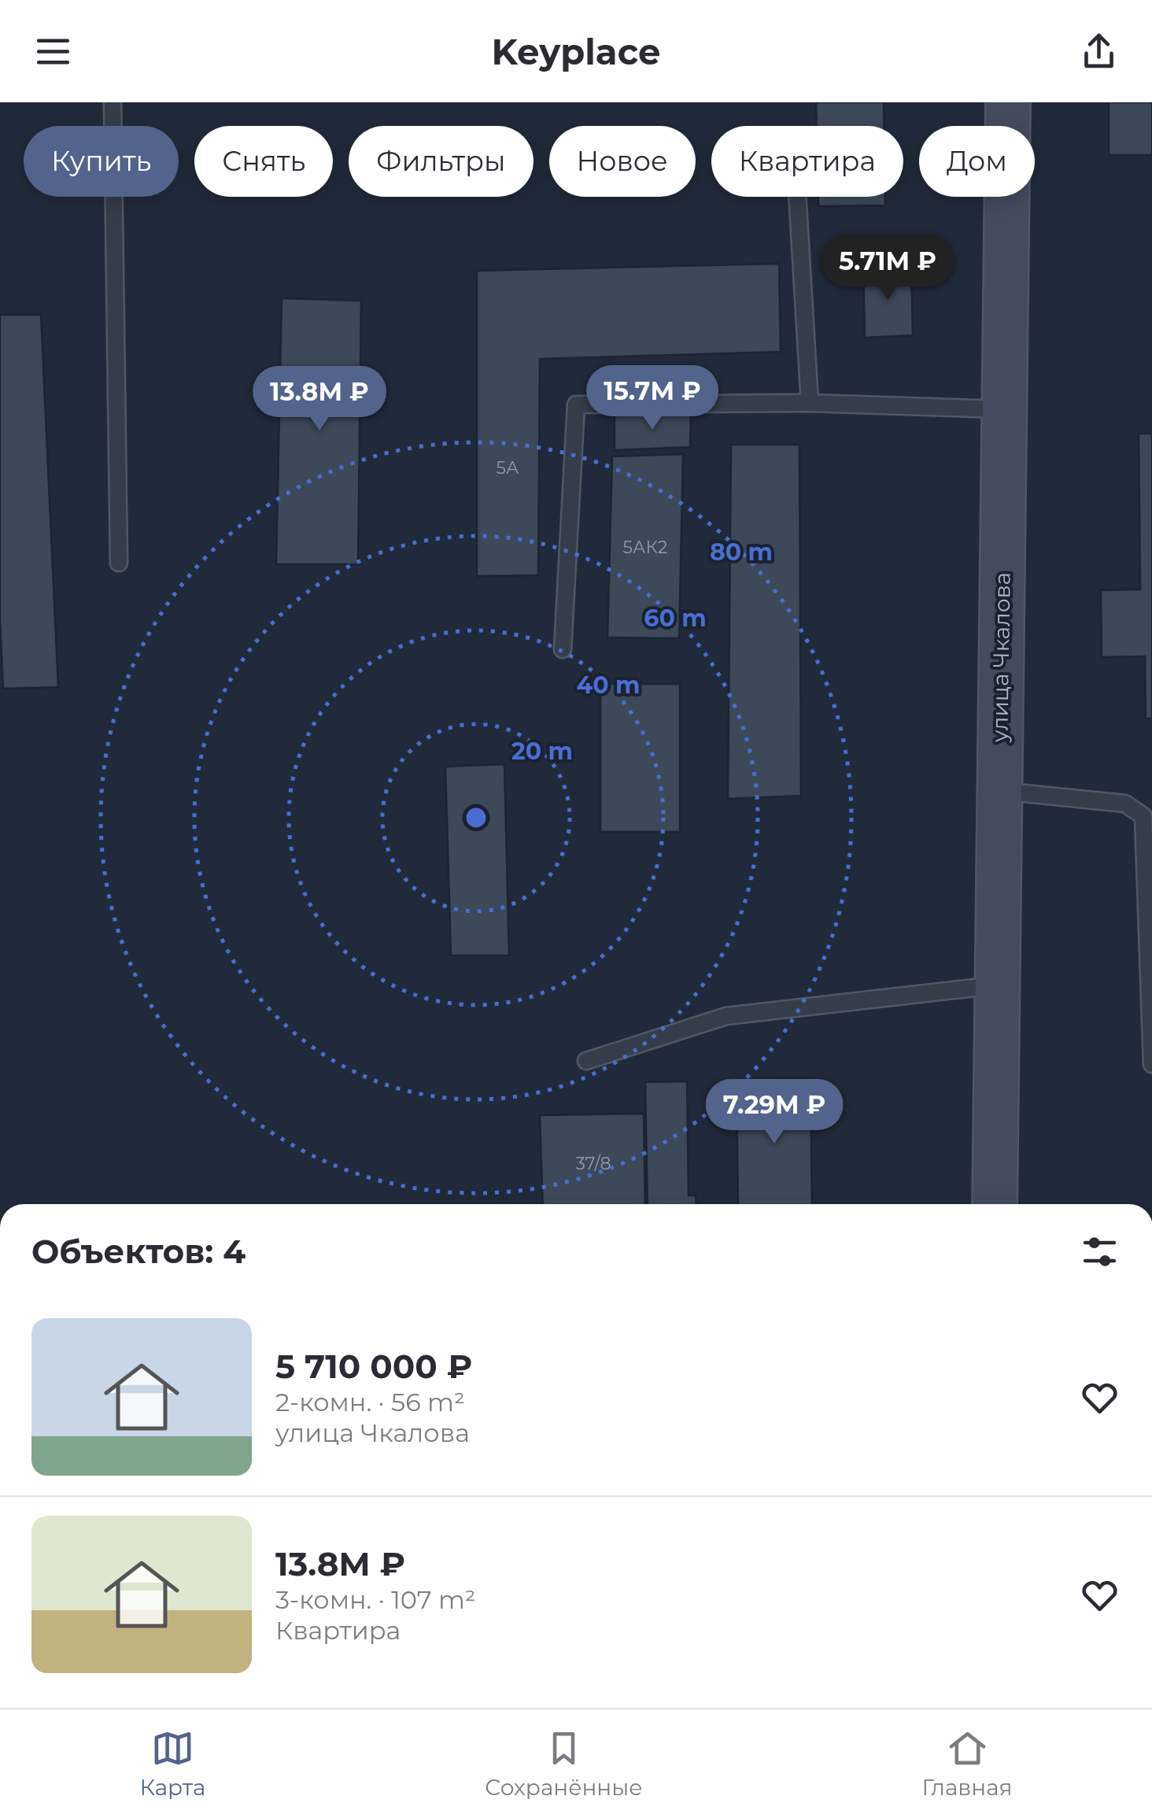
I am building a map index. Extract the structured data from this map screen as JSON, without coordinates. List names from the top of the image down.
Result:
{
  "streets": {
    "street": ["улица Чкалова"]
  },
  "house_numbers": ["5А", "5АК2", "37/8"],
  "page": {
    "header": "Keyplace",
    "chip": [
      "Купить",
      "Снять",
      "Фильтры",
      "Новое",
      "Квартира",
      "Дом"
    ],
    "price": [
      "5.71M ₽",
      "15.7M ₽",
      "13.8M ₽",
      "7.29M ₽"
    ],
    "heading": "Объектов: 4",
    "list": [
      {
        "name": "5 710 000 ₽",
        "note": "2-комн. · 56 m² · улица Чкалова"
      },
      {
        "name": "13.8M ₽",
        "note": "3-комн. · 107 m² · Квартира"
      }
    ],
    "tabs": ["Карта", "Сохранённые", "Главная"]
  },
  "rings": [
    "80 m",
    "60 m",
    "40 m",
    "20 m"
  ]
}
